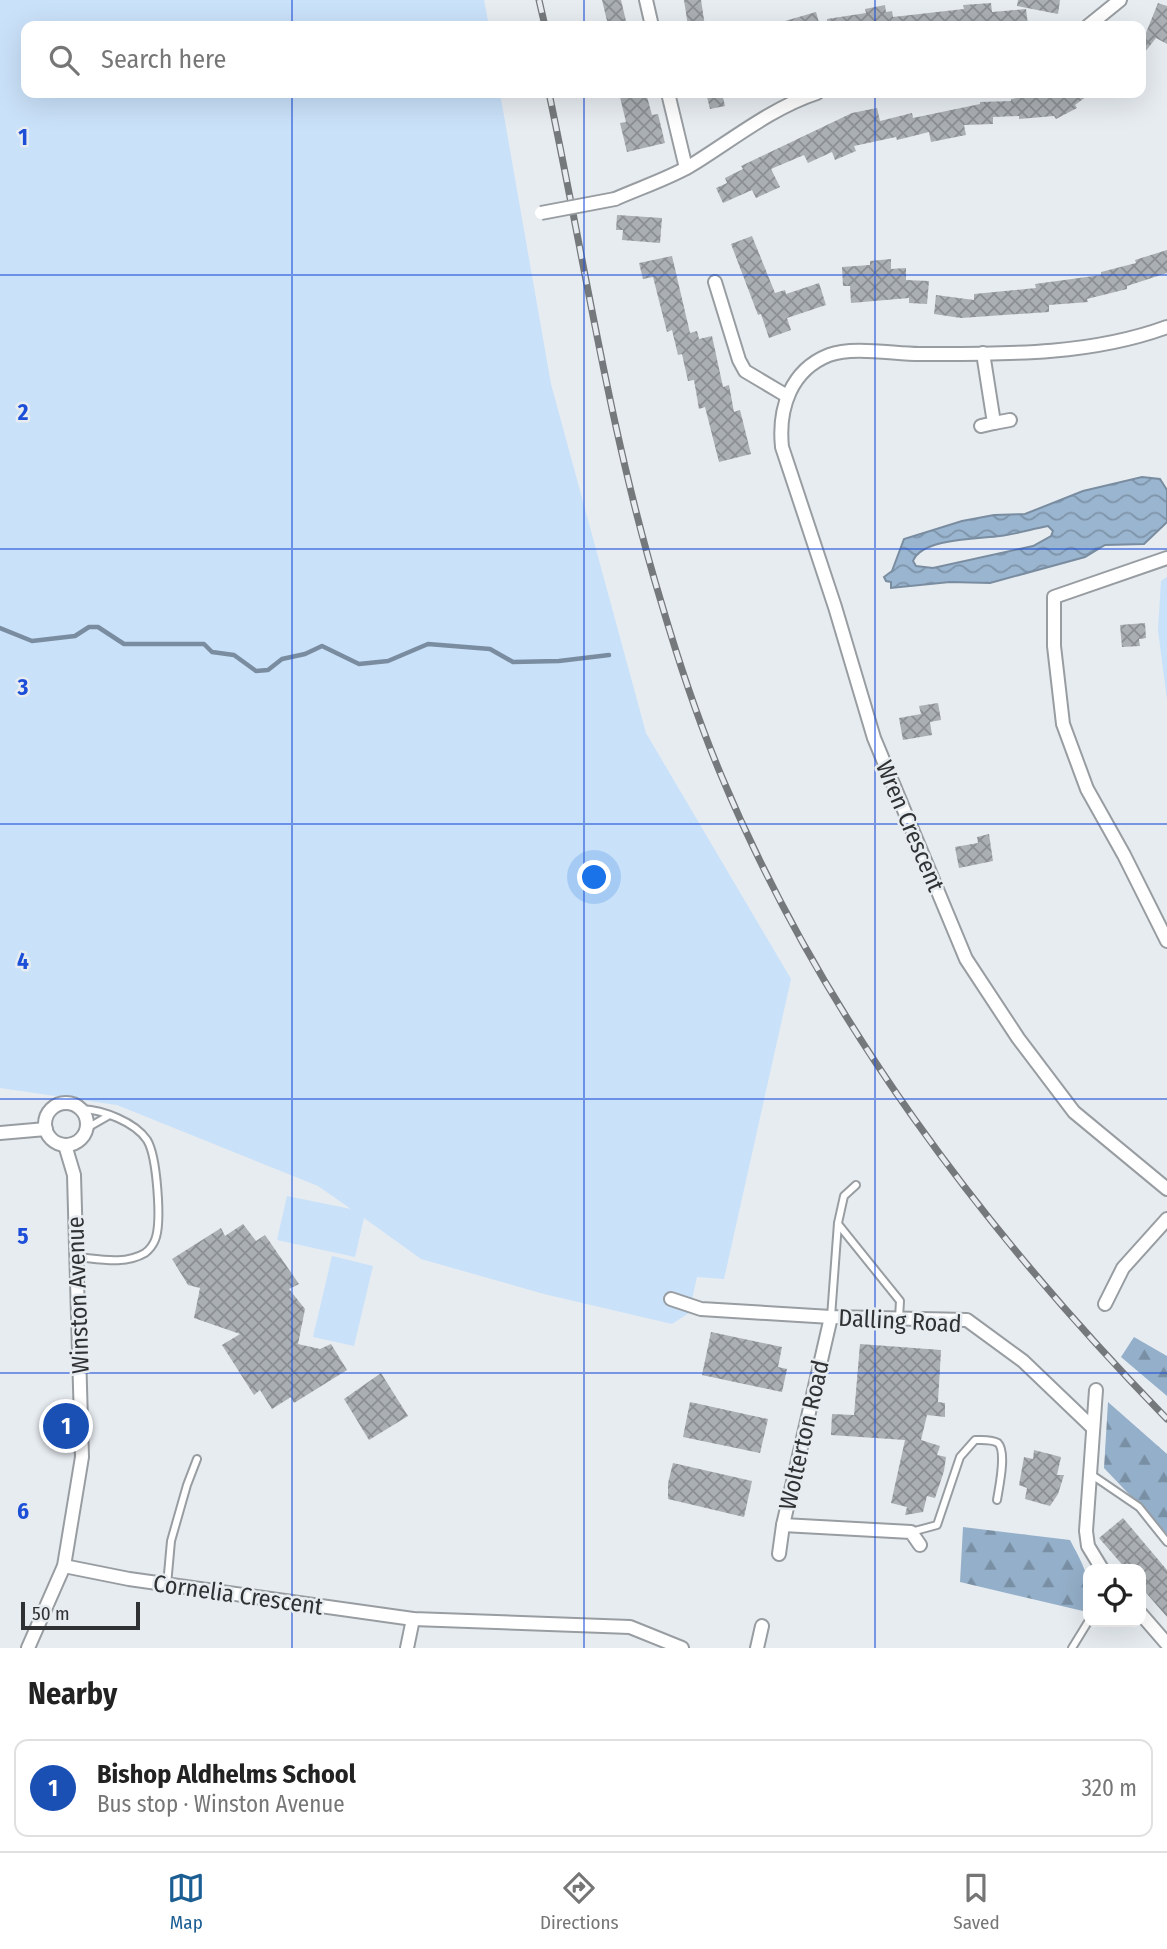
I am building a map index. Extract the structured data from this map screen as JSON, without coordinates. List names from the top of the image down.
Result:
{
  "streets": {
    "street": [
      "Wren Crescent",
      "Winston Avenue",
      "Dalling Road",
      "Wolterton Road",
      "Cornelia Crescent"
    ]
  },
  "crossings": [
    ["Winston Avenue", "Cornelia Crescent"],
    ["Dalling Road", "Wolterton Road"]
  ],
  "scale_bar": "50 m",
  "page": {
    "search": "Search here",
    "pins": "1",
    "scale": "50 m",
    "heading": "Nearby",
    "list": [
      {
        "mark": "1",
        "name": "Bishop Aldhelms School",
        "note": "Bus stop · Winston Avenue",
        "value": "320 m"
      }
    ],
    "nav": ["Map", "Directions", "Saved"]
  },
  "grid": {
    "rows": [
      "1",
      "2",
      "3",
      "4",
      "5",
      "6"
    ]
  }
}
